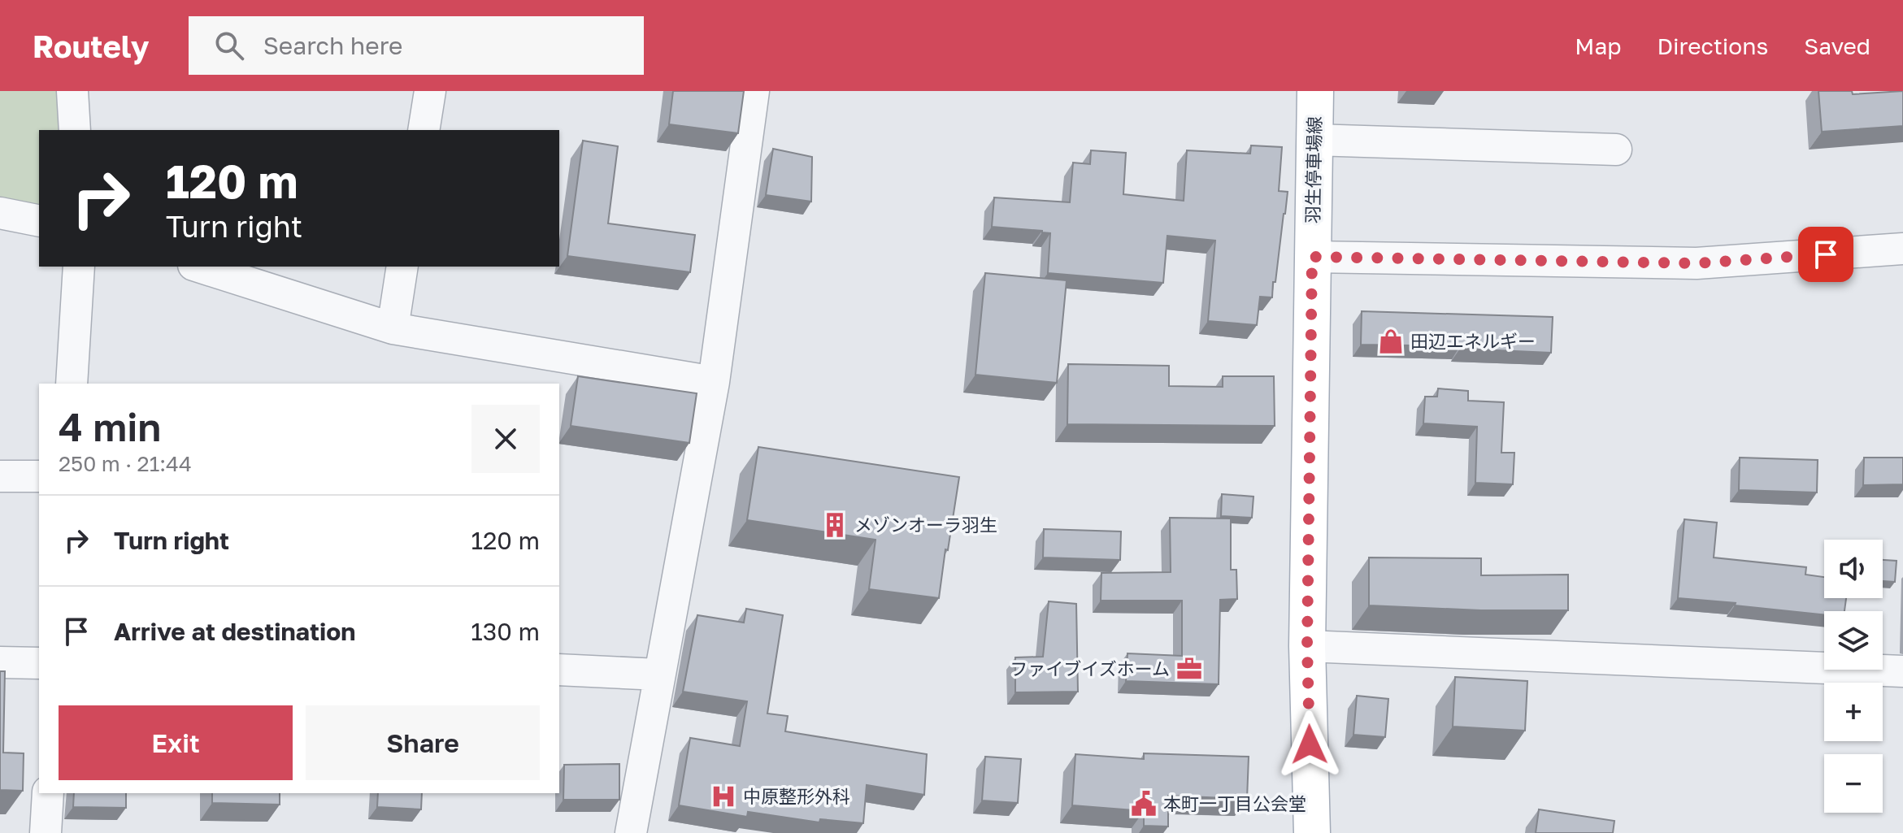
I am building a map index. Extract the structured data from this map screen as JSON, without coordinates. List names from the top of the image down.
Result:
{
  "streets": {
    "main road": ["羽生停車場線"]
  },
  "places": {
    "shop": ["田辺エネルギー"],
    "building": ["メゾンオーラ羽生"],
    "office": ["ファイブイズホーム"],
    "hospital": ["中原整形外科"],
    "public building": ["本町一丁目公会堂"]
  },
  "page": {
    "header": "Routely",
    "search": "Search here",
    "nav": ["Map", "Directions", "Saved"],
    "turn": ["120 m", "Turn right"],
    "heading": ["4 min", "250 m · 21:44"],
    "list": [
      {
        "name": "Turn right",
        "value": "120 m"
      },
      {
        "name": "Arrive at destination",
        "value": "130 m"
      }
    ],
    "map_buttons": ["+", "−"],
    "buttons": ["Exit", "Share"]
  }
}
